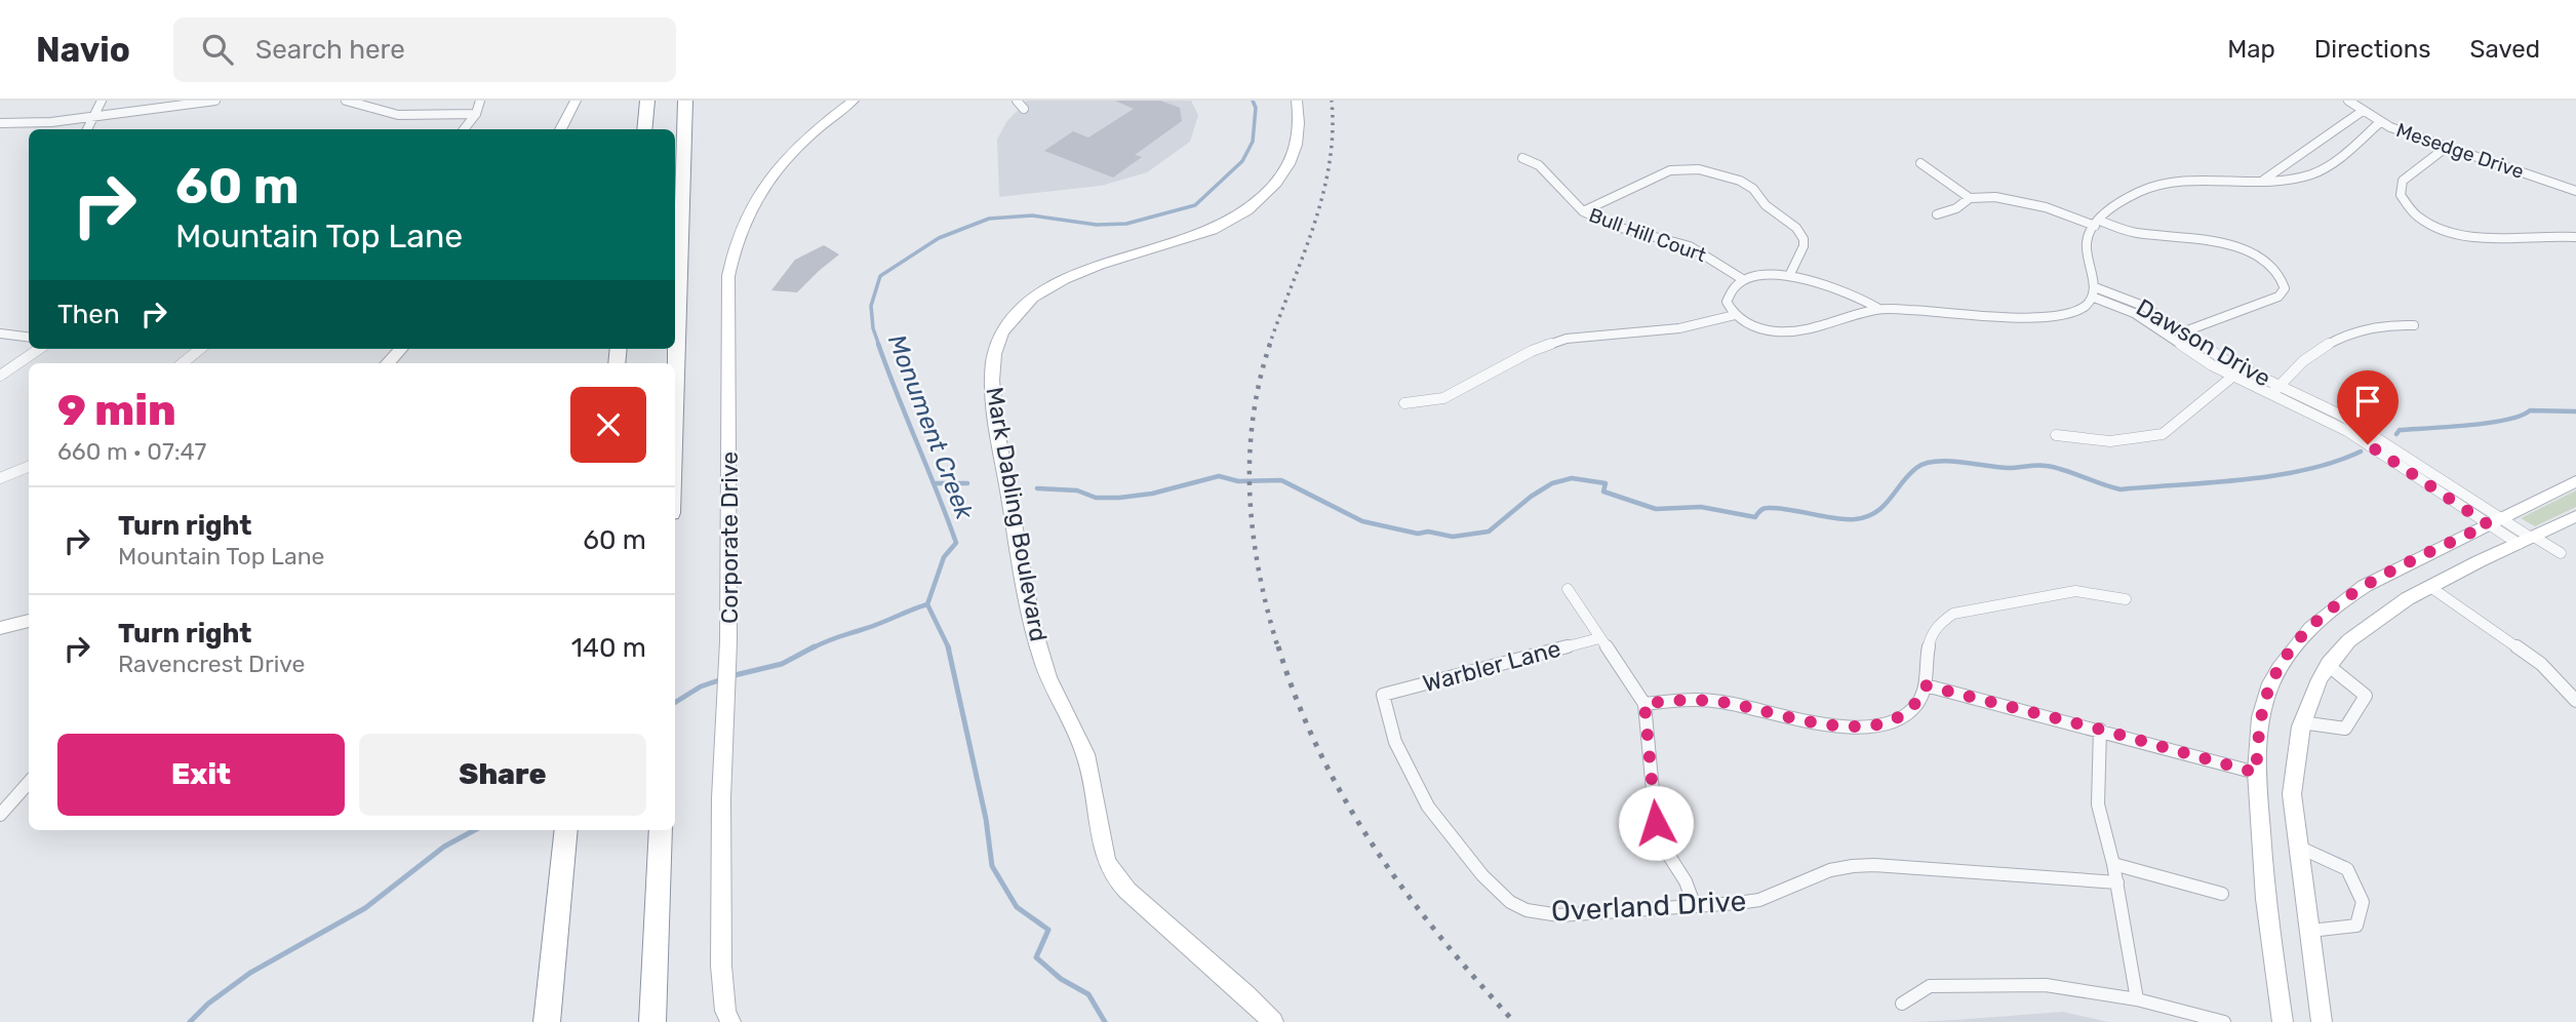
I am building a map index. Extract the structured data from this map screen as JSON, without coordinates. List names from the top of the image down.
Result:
{
  "streets": {
    "street": [
      "Mesedge Drive",
      "Bull Hill Court",
      "Dawson Drive",
      "Mark Dabling Boulevard",
      "Corporate Drive",
      "Warbler Lane",
      "Overland Drive"
    ]
  },
  "crossings": [
    ["Warbler Lane", "Overland Drive"]
  ],
  "water": ["Monument Creek"],
  "page": {
    "header": "Navio",
    "search": "Search here",
    "nav": ["Map", "Directions", "Saved"],
    "turn": ["60 m", "Mountain Top Lane"],
    "then": "Then",
    "heading": ["9 min", "660 m · 07:47"],
    "list": [
      {
        "name": "Turn right",
        "note": "Mountain Top Lane",
        "value": "60 m"
      },
      {
        "name": "Turn right",
        "note": "Ravencrest Drive",
        "value": "140 m"
      }
    ],
    "buttons": ["Exit", "Share"]
  }
}
